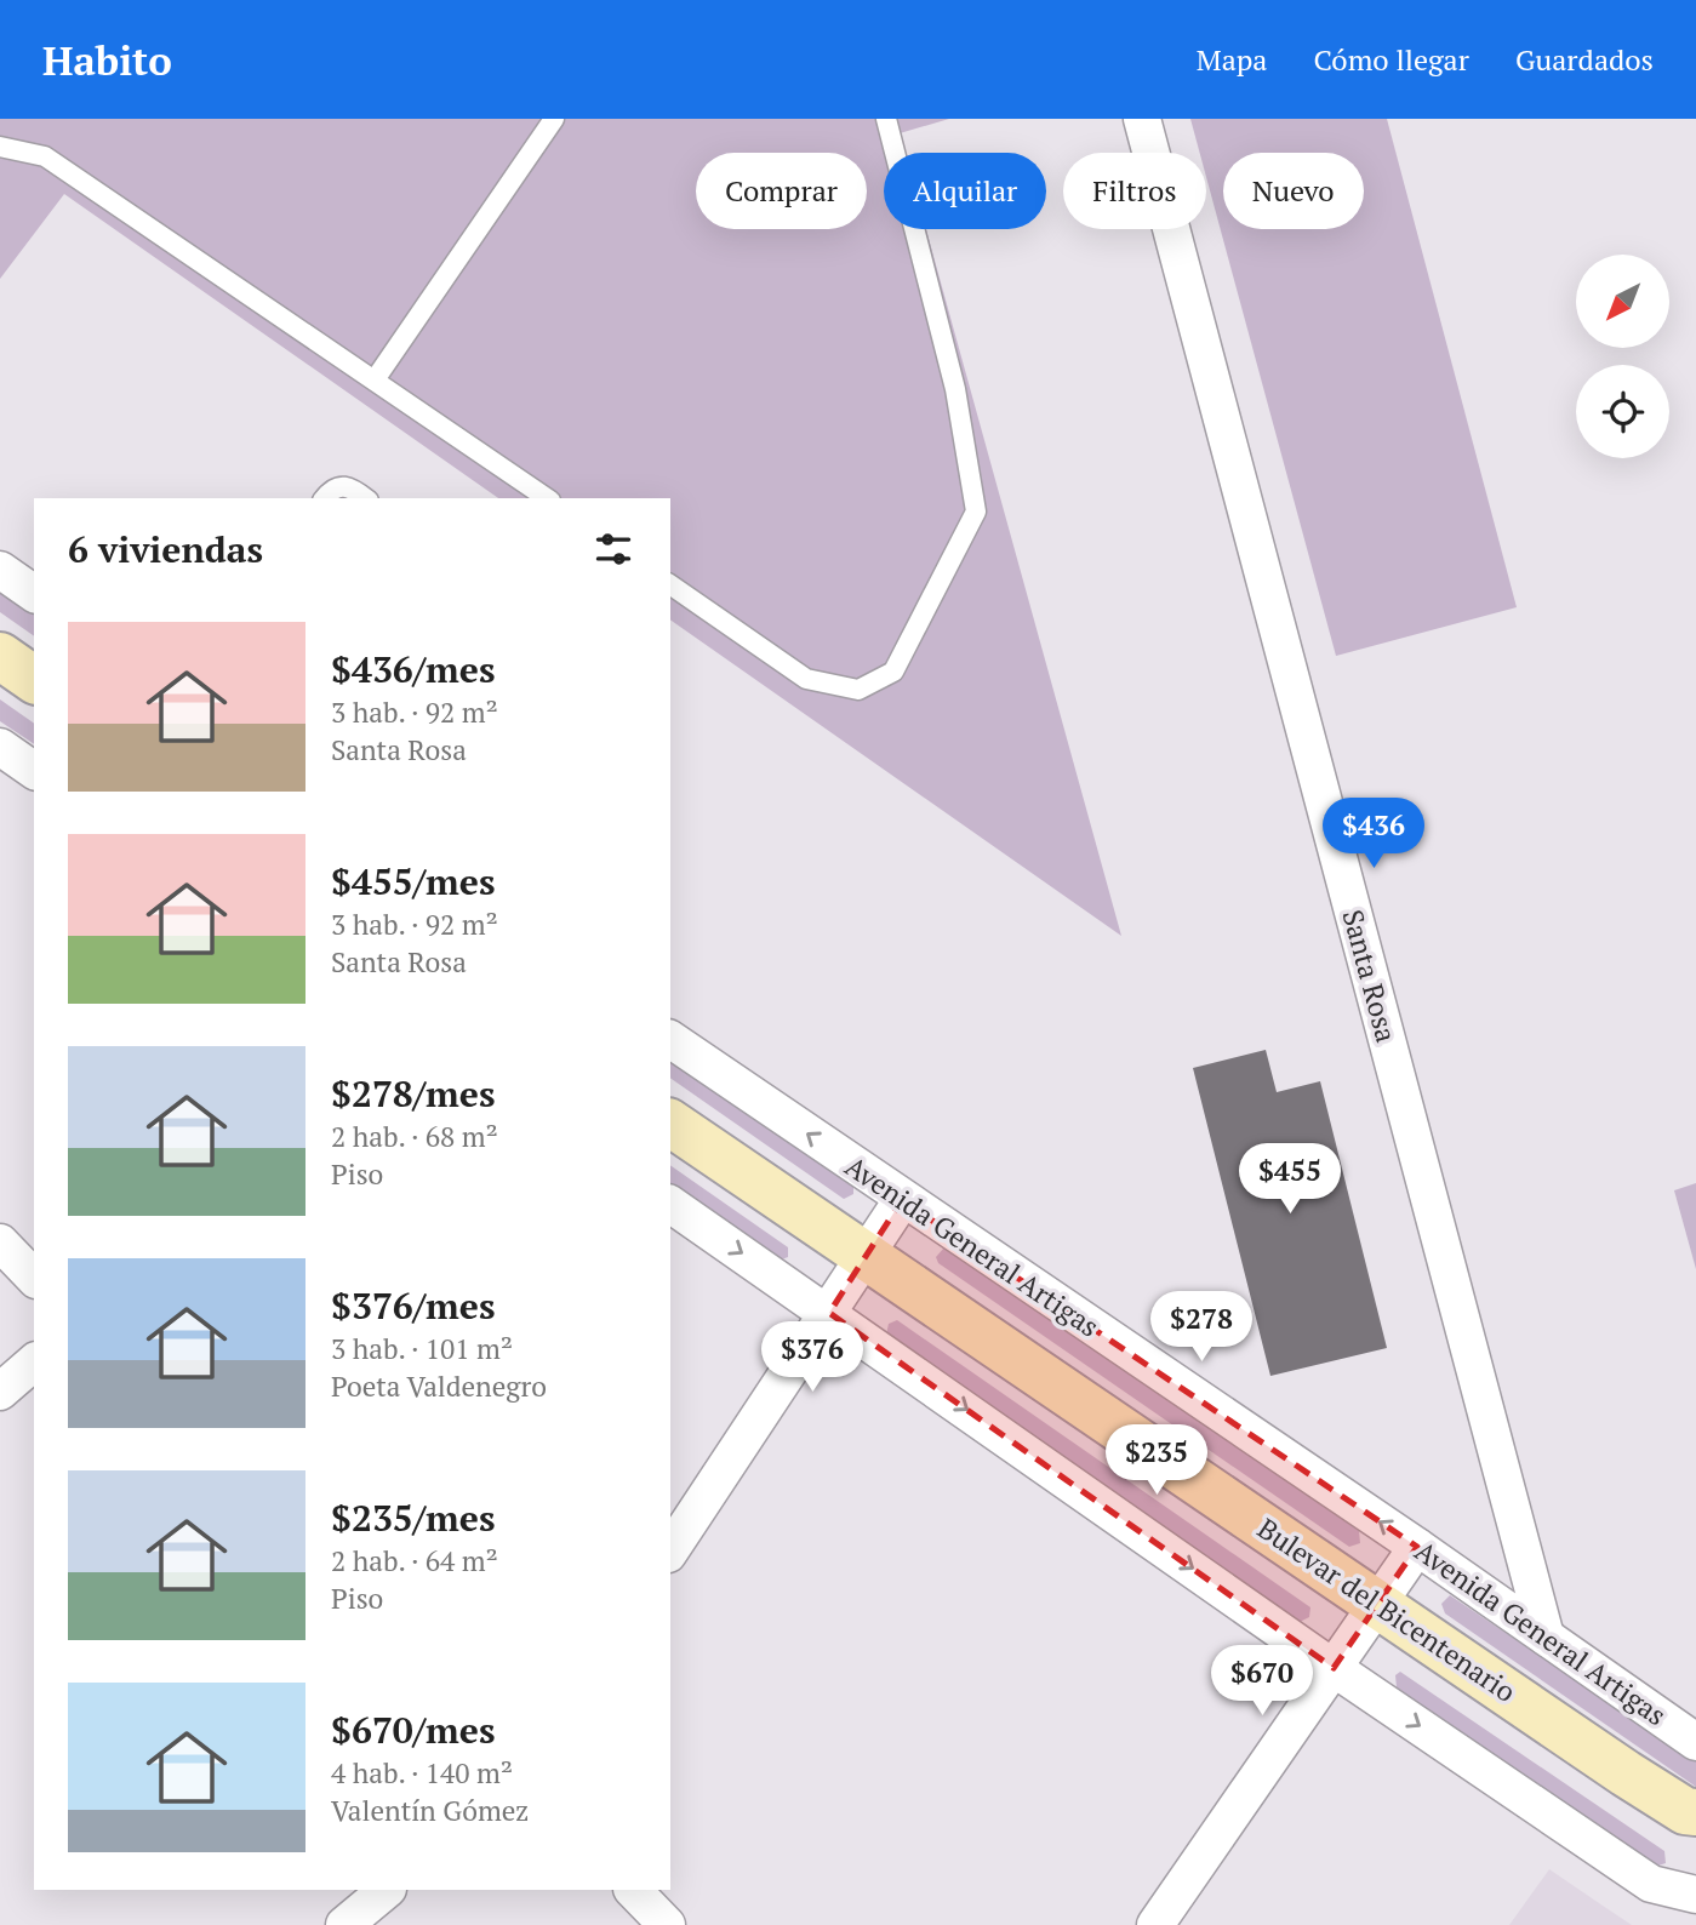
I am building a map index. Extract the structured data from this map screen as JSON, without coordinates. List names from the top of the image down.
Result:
{
  "streets": {
    "street": ["Santa Rosa", "Avenida General Artigas", "Bulevar del Bicentenario"]
  },
  "crossings": [
    ["Santa Rosa", "Avenida General Artigas"]
  ],
  "north": "bottom left",
  "page": {
    "header": "Habito",
    "nav": ["Mapa", "Cómo llegar", "Guardados"],
    "chip": [
      "Comprar",
      "Alquilar",
      "Filtros",
      "Nuevo"
    ],
    "heading": "6 viviendas",
    "list": [
      {
        "name": "$436/mes",
        "note": "3 hab. · 92 m² · Santa Rosa"
      },
      {
        "name": "$455/mes",
        "note": "3 hab. · 92 m² · Santa Rosa"
      },
      {
        "name": "$278/mes",
        "note": "2 hab. · 68 m² · Piso"
      },
      {
        "name": "$376/mes",
        "note": "3 hab. · 101 m² · Poeta Valdenegro"
      },
      {
        "name": "$235/mes",
        "note": "2 hab. · 64 m² · Piso"
      },
      {
        "name": "$670/mes",
        "note": "4 hab. · 140 m² · Valentín Gómez"
      }
    ],
    "price": [
      "$436",
      "$455",
      "$278",
      "$376",
      "$235",
      "$670"
    ]
  }
}
